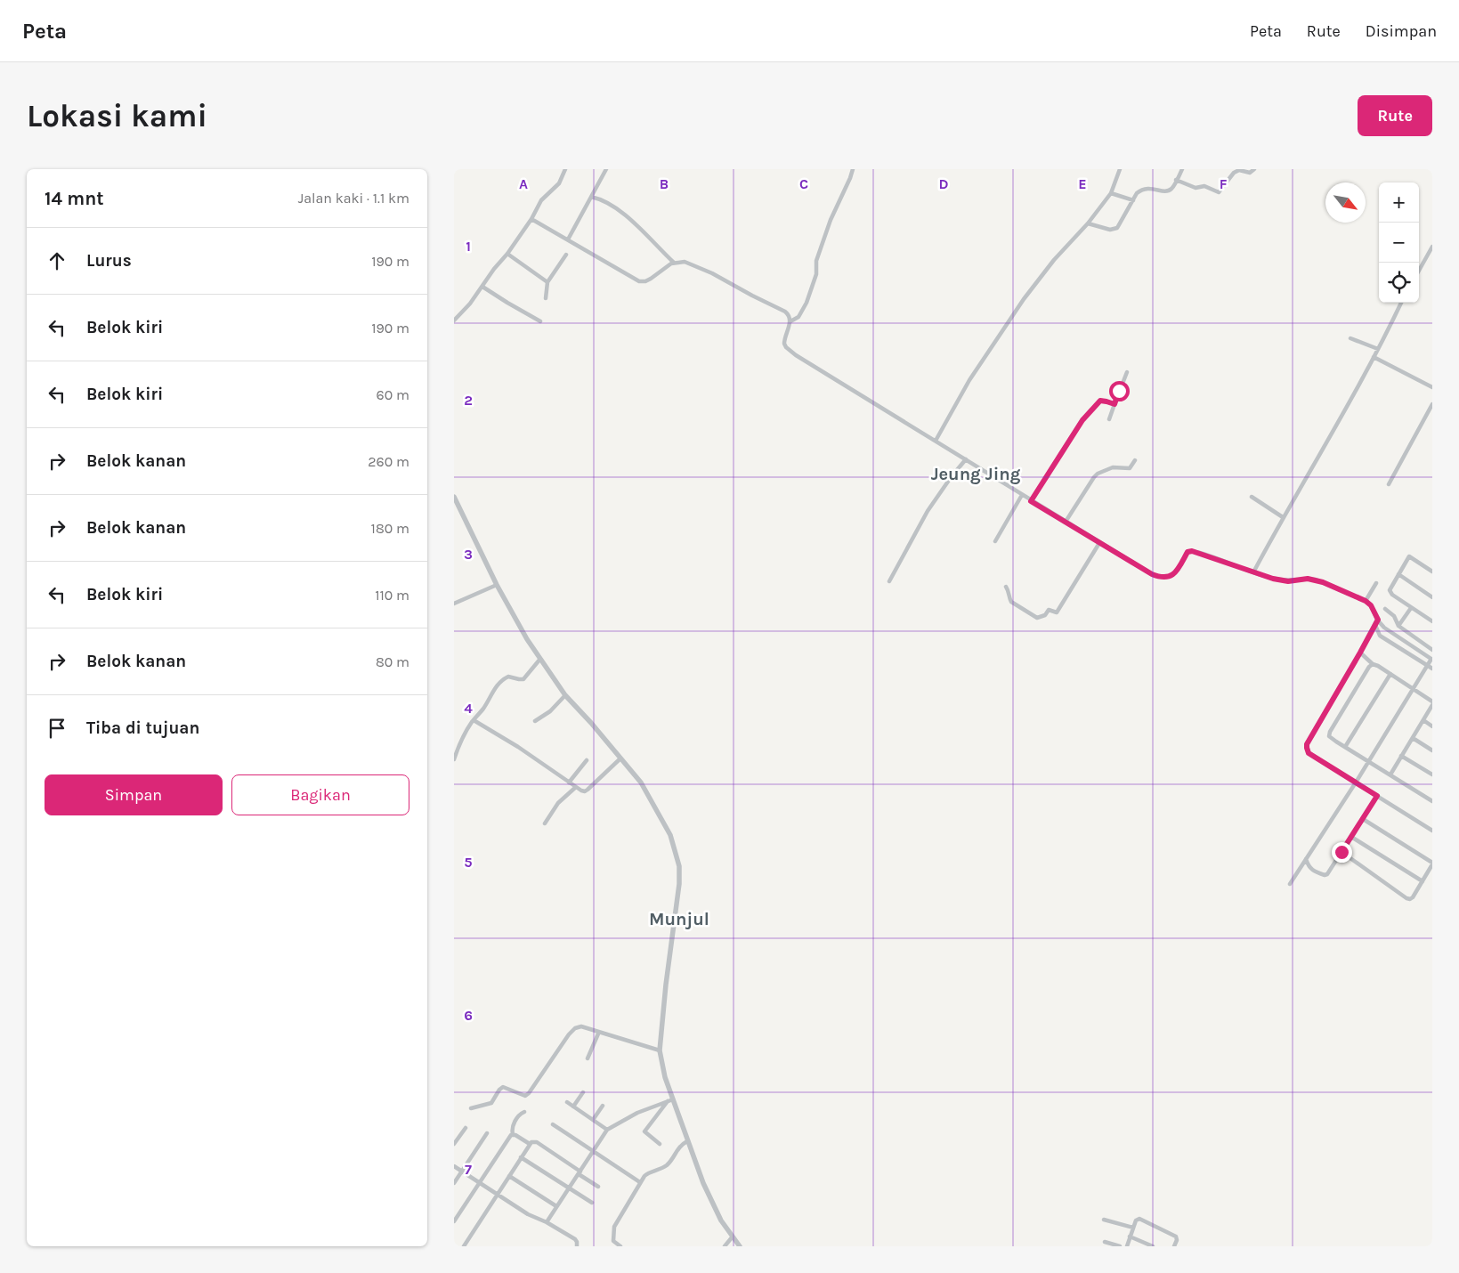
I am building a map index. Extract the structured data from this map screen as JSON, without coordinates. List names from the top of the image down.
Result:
{
  "districts": ["Jeung Jing", "Munjul"],
  "north": "bottom right",
  "page": {
    "header": "Peta",
    "nav": ["Peta", "Rute", "Disimpan"],
    "buttons": [
      "Rute",
      ["Simpan", "Bagikan"]
    ],
    "title": "Lokasi kami",
    "heading": ["14 mnt", "Jalan kaki · 1.1 km"],
    "map_buttons": ["+", "−"],
    "list": [
      ["Lurus", "190 m"],
      ["Belok kiri", "190 m"],
      ["Belok kiri", "60 m"],
      ["Belok kanan", "260 m"],
      ["Belok kanan", "180 m"],
      ["Belok kiri", "110 m"],
      ["Belok kanan", "80 m"],
      "Tiba di tujuan"
    ]
  },
  "grid": {
    "columns": [
      "A",
      "B",
      "C",
      "D",
      "E",
      "F"
    ],
    "rows": [
      "1",
      "2",
      "3",
      "4",
      "5",
      "6",
      "7"
    ]
  }
}
